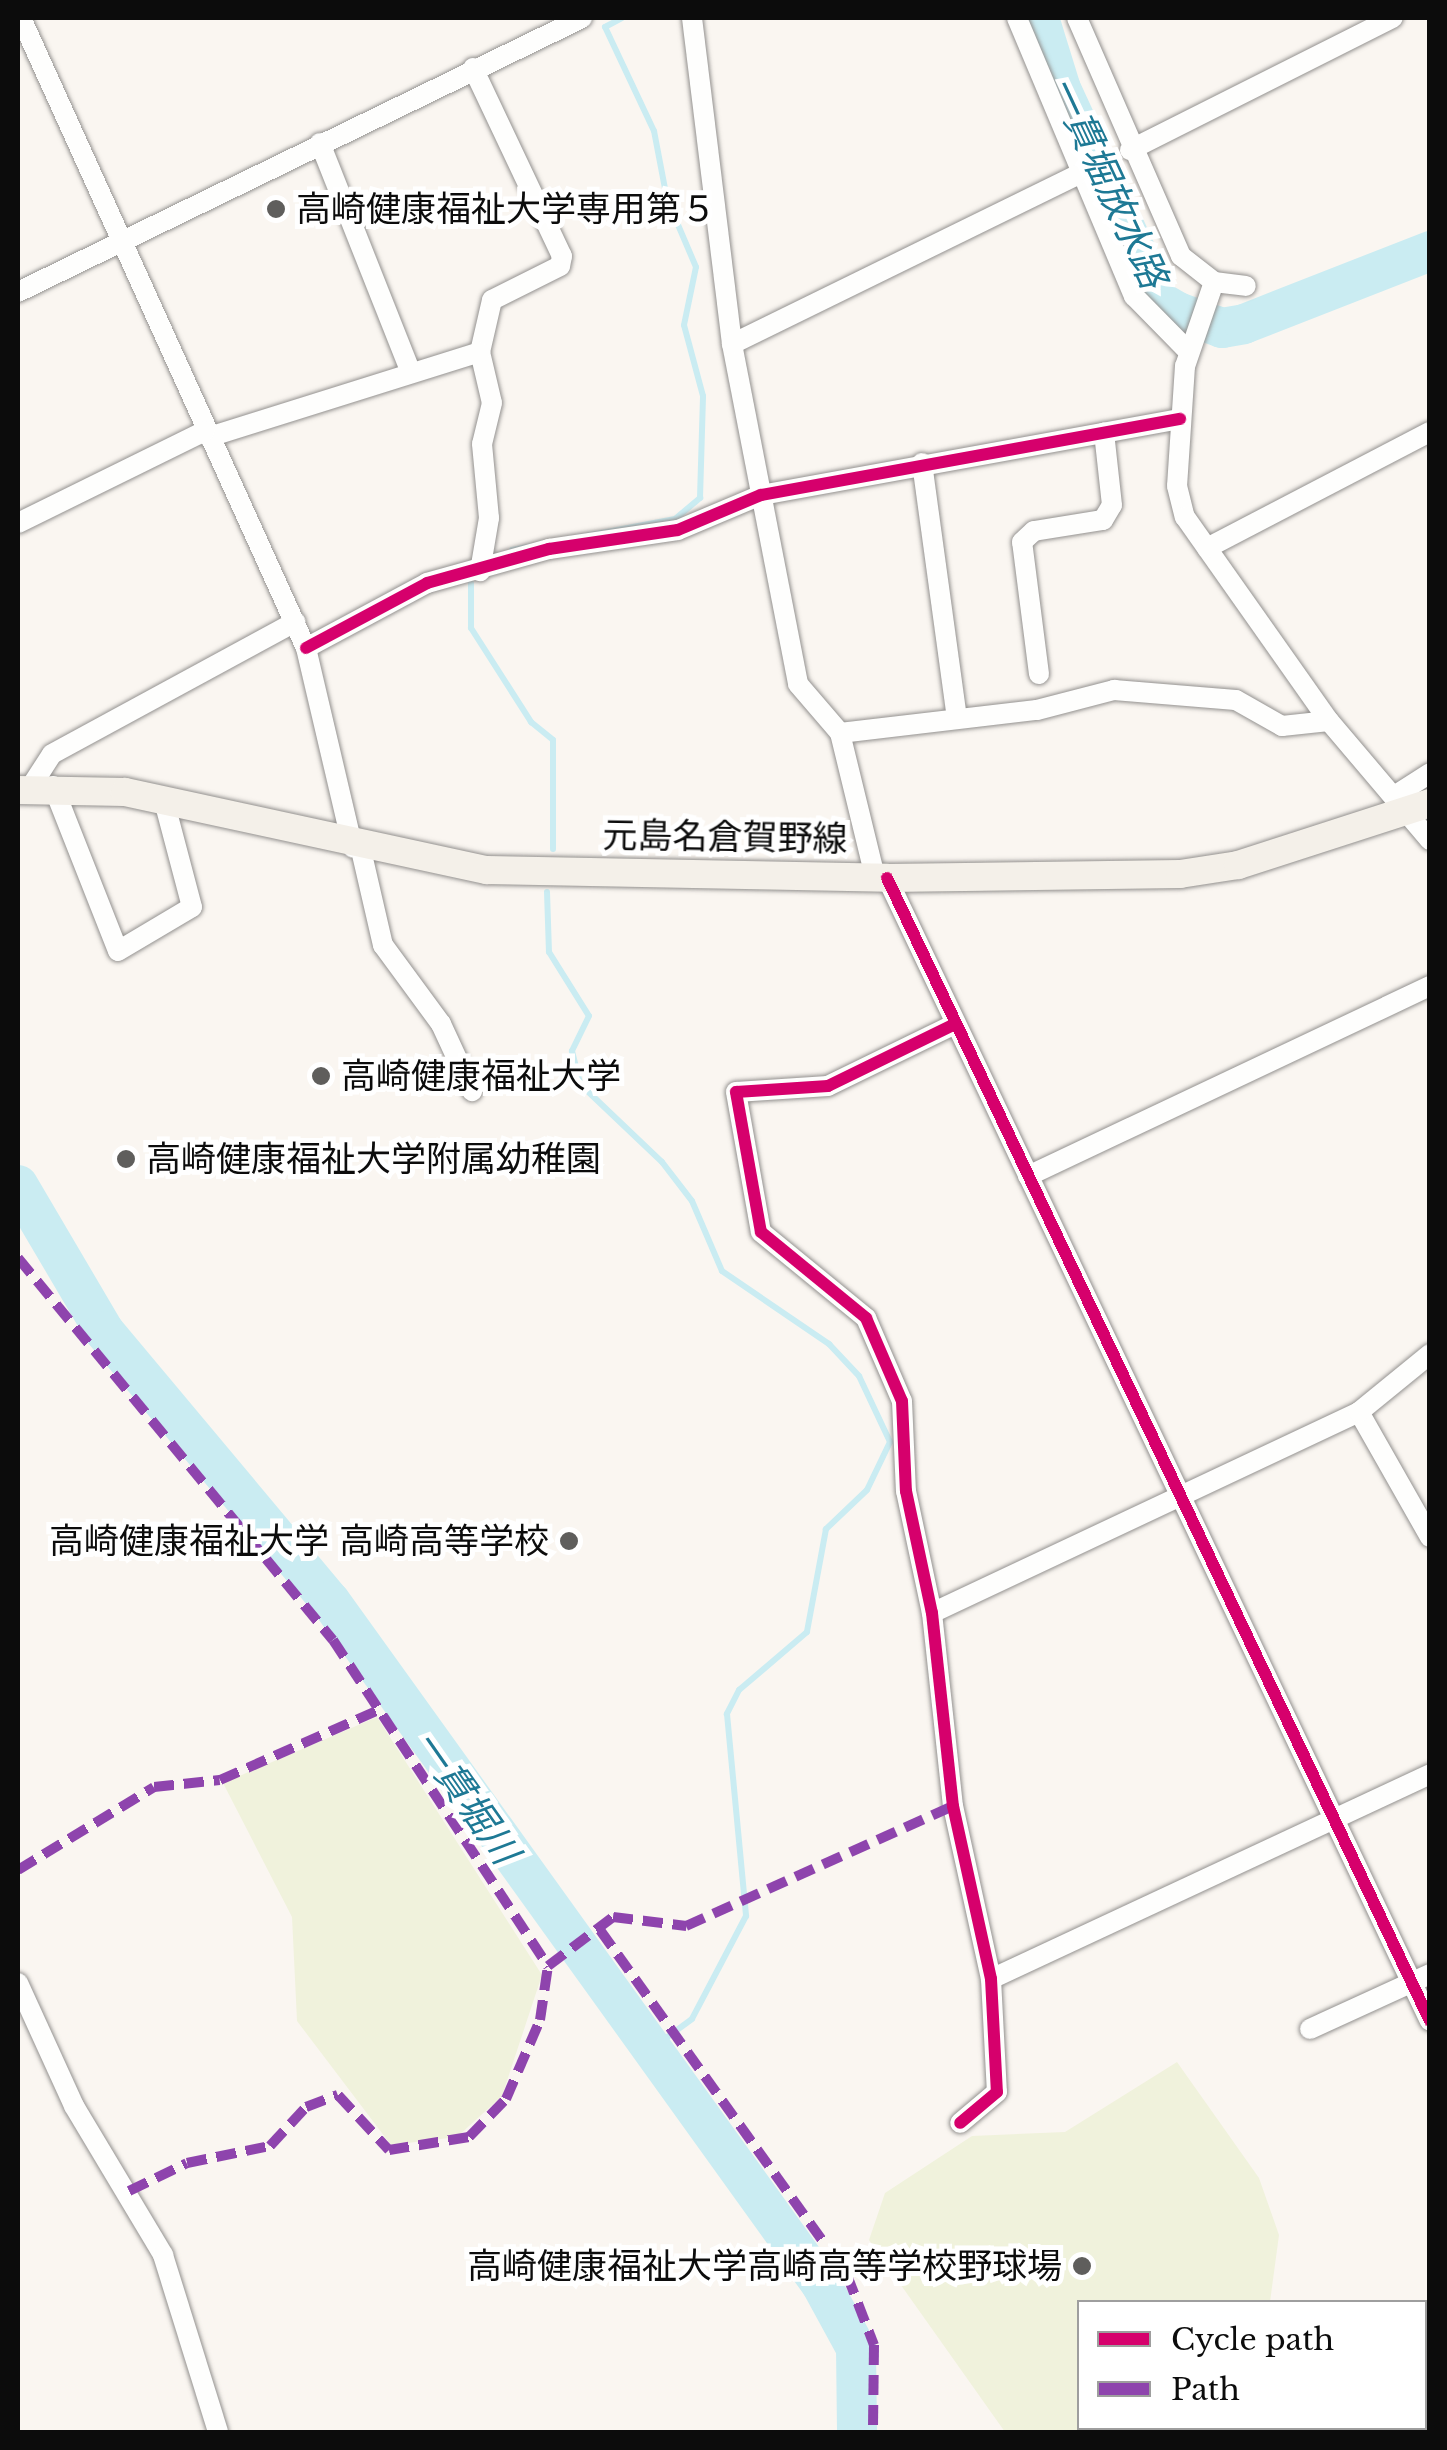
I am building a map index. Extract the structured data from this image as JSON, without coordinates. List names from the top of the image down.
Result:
{
  "streets": {
    "main road": ["元島名倉賀野線"]
  },
  "water": ["一貫堀放水路", "一貫堀川"],
  "places": [
    "高崎健康福祉大学専用第５",
    "高崎健康福祉大学",
    "高崎健康福祉大学附属幼稚園",
    "高崎健康福祉大学 高崎高等学校",
    "高崎健康福祉大学高崎高等学校野球場"
  ],
  "legend": ["Cycle path", "Path"]
}
